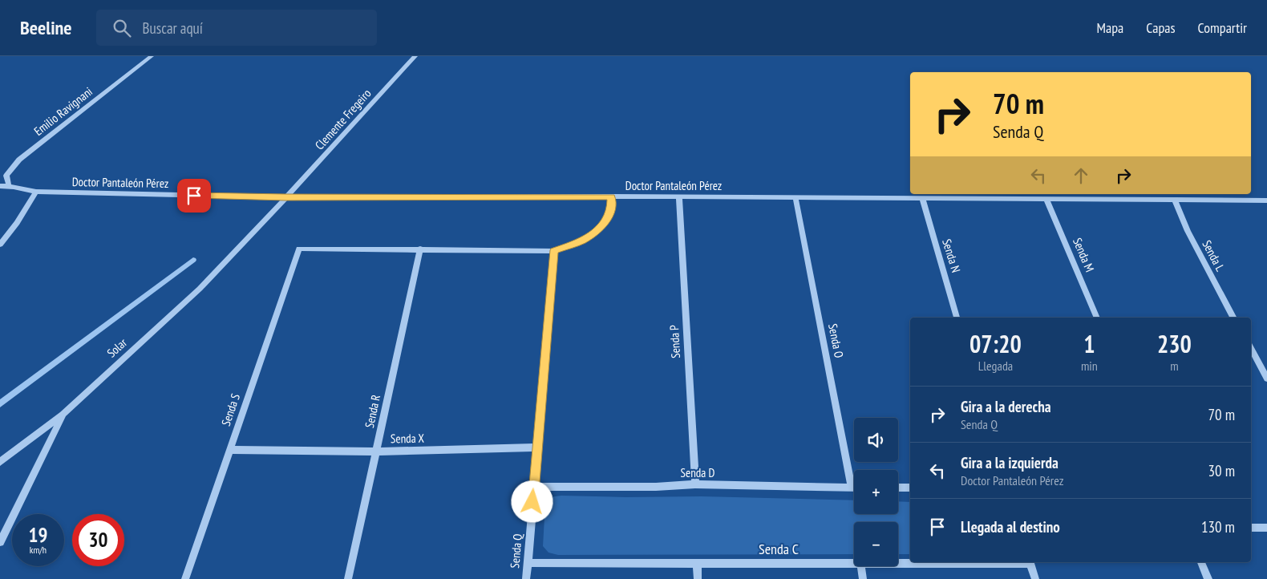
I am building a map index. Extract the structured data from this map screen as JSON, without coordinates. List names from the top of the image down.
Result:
{
  "streets": {
    "street": [
      "Emilio Ravignani",
      "Clemente Fregeiro",
      "Doctor Pantaleón Pérez",
      "Senda M",
      "Senda N",
      "Senda L",
      "Senda O",
      "Senda P",
      "Solar",
      "Senda S",
      "Senda R",
      "Senda X",
      "Senda D",
      "Senda C",
      "Senda Q"
    ]
  },
  "crossings": [
    ["Emilio Ravignani", "Doctor Pantaleón Pérez"],
    ["Clemente Fregeiro", "Doctor Pantaleón Pérez"],
    ["Clemente Fregeiro", "Solar"],
    ["Doctor Pantaleón Pérez", "Senda M"],
    ["Doctor Pantaleón Pérez", "Senda N"],
    ["Doctor Pantaleón Pérez", "Senda L"],
    ["Doctor Pantaleón Pérez", "Senda O"],
    ["Doctor Pantaleón Pérez", "Senda P"],
    ["Doctor Pantaleón Pérez", "Solar"],
    ["Senda O", "Senda D"],
    ["Senda P", "Senda D"],
    ["Senda S", "Senda R"],
    ["Senda S", "Senda X"],
    ["Senda R", "Senda X"],
    ["Senda X", "Senda Q"],
    ["Senda D", "Senda Q"],
    ["Senda C", "Senda Q"]
  ],
  "page": {
    "header": "Beeline",
    "search": "Buscar aquí",
    "nav": ["Mapa", "Capas", "Compartir"],
    "turn": ["70 m", "Senda Q"],
    "eta": [
      "07:20",
      "Llegada",
      "1",
      "min",
      "230",
      "m"
    ],
    "list": [
      {
        "name": "Gira a la derecha",
        "note": "Senda Q",
        "value": "70 m"
      },
      {
        "name": "Gira a la izquierda",
        "note": "Doctor Pantaleón Pérez",
        "value": "30 m"
      },
      {
        "name": "Llegada al destino",
        "value": "130 m"
      }
    ],
    "map_buttons": ["+", "−"],
    "speed": "19 km/h",
    "limit": "30"
  }
}
